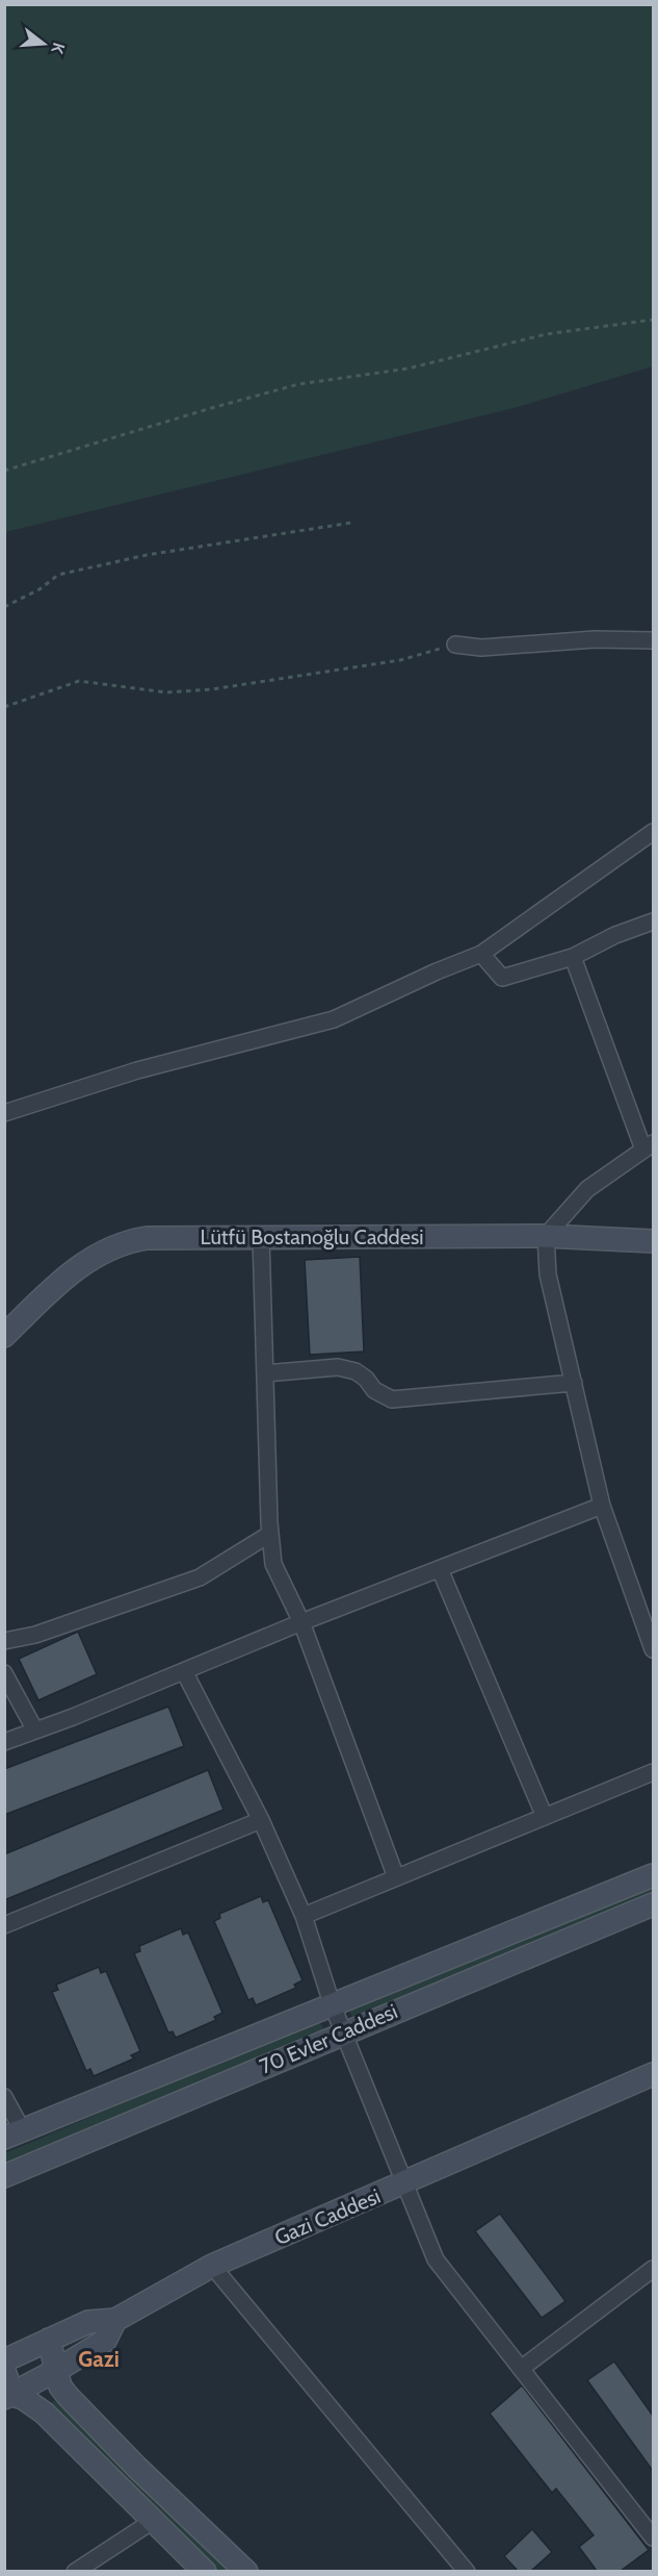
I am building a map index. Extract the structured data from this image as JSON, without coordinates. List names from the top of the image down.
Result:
{
  "streets": {
    "street": ["Lütfü Bostanoğlu Caddesi", "70 Evler Caddesi", "Gazi Caddesi"]
  },
  "districts": ["Gazi"],
  "north": "right"
}
